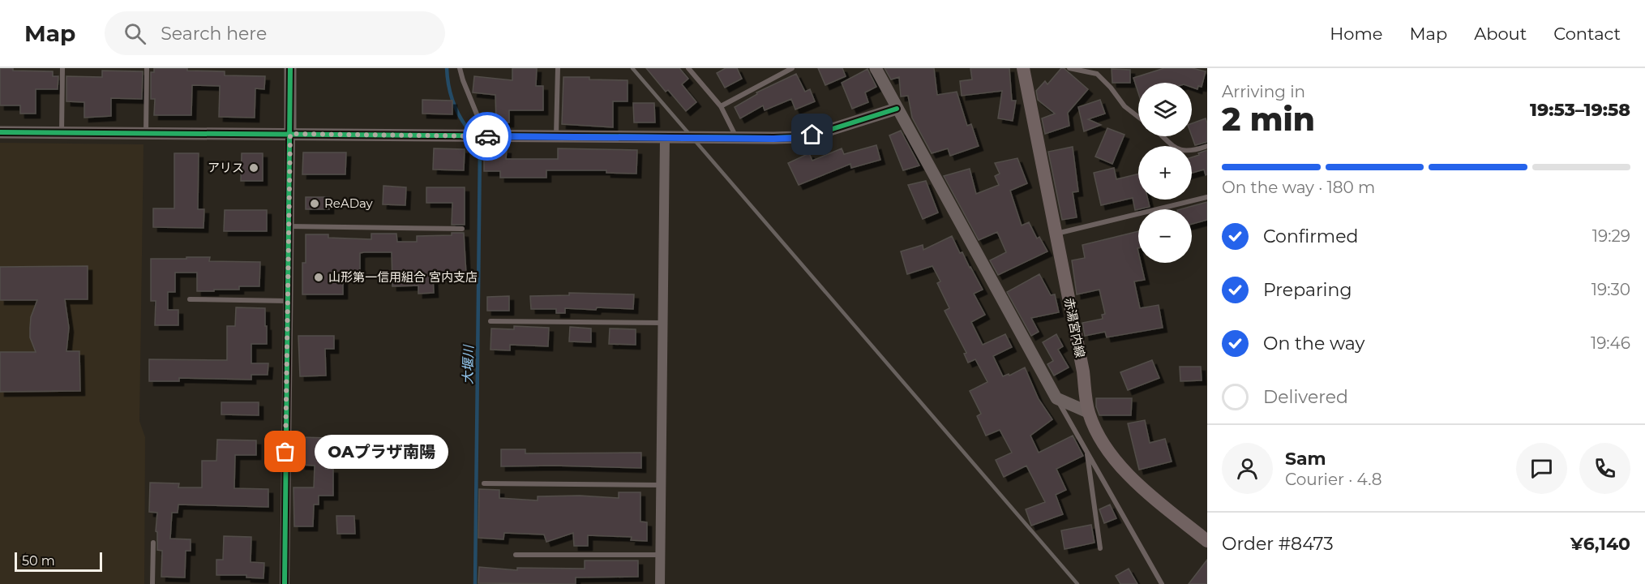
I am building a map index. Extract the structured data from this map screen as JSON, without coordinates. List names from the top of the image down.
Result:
{
  "streets": {
    "main road": ["赤湯宮内線"]
  },
  "water": ["大堰川"],
  "places": [
    "アリス",
    "ReADay",
    "山形第一信用組合 宮内支店",
    "OAプラザ南陽"
  ],
  "scale_bar": "50 m",
  "page": {
    "header": "Map",
    "search": "Search here",
    "nav": [
      "Home",
      "Map",
      "About",
      "Contact"
    ],
    "heading": ["2 min", "Arriving in", "19:53–19:58"],
    "panel": [
      "Sam",
      "Courier · 4.8",
      "Order #8473",
      "¥6,140"
    ],
    "map_buttons": ["+", "−"],
    "bar": "On the way · 180 m",
    "list": [
      ["Confirmed", "19:29"],
      ["Preparing", "19:30"],
      ["On the way", "19:46"],
      "Delivered"
    ],
    "bubble": "OAプラザ南陽",
    "scale": "50 m"
  }
}
